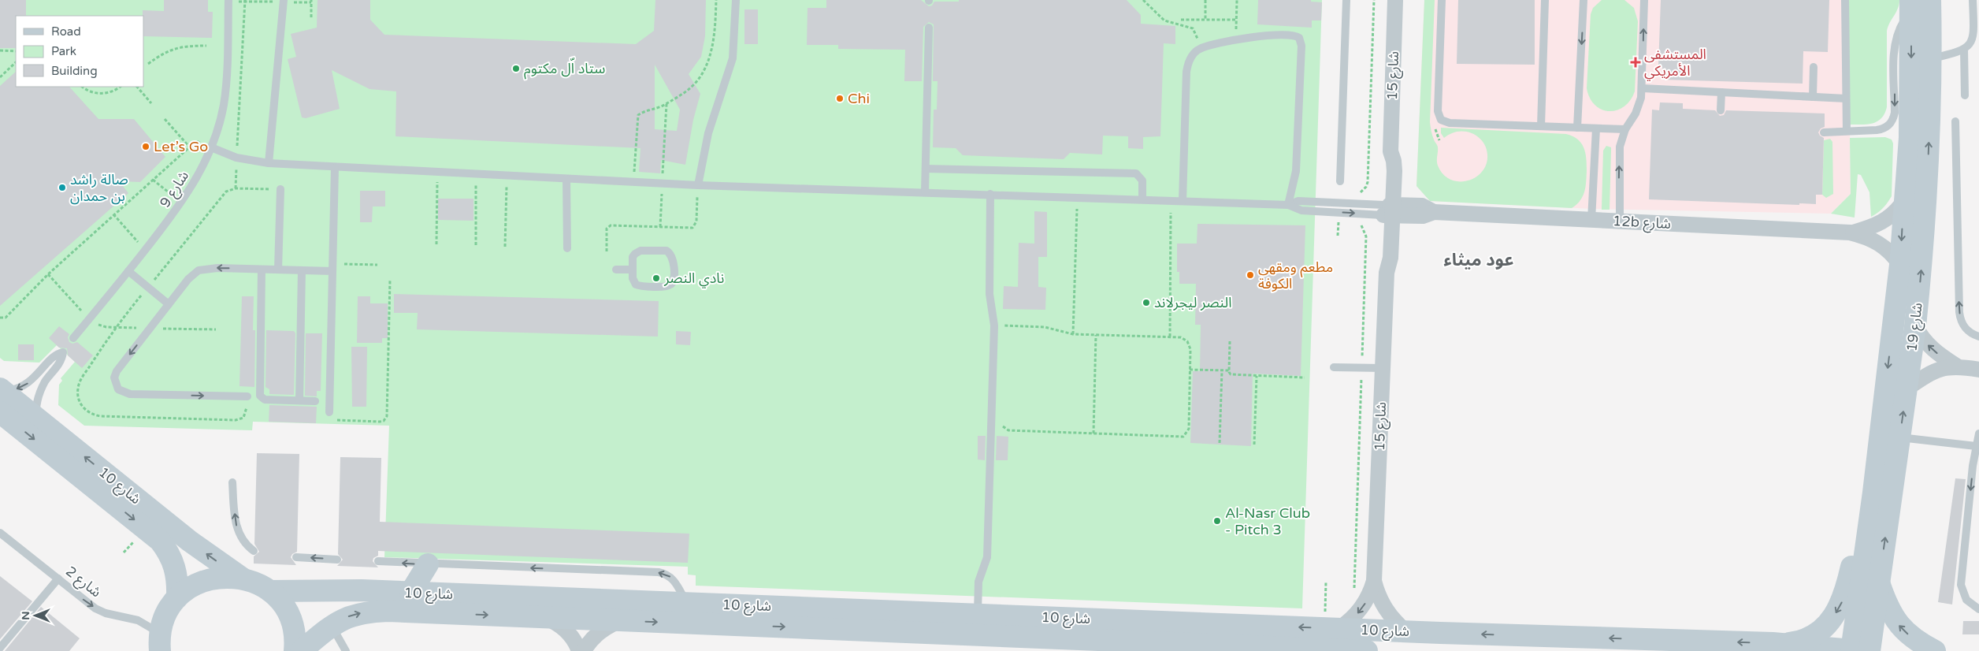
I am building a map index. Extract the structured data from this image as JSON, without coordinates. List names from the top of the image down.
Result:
{
  "streets": {
    "main road": ["شارع 19", "شارع 10"],
    "street": ["شارع 15", "12b شارع"],
    "lane": ["شارع 9", "شارع 2"]
  },
  "crossings": [
    ["شارع 15", "12b شارع"],
    ["شارع 15", "شارع 10"],
    ["12b شارع", "شارع 19"],
    ["شارع 19", "شارع 10"]
  ],
  "one_way": ["شارع 2"],
  "districts": ["عود ميثاء"],
  "places": {
    "health": ["المستشفى الأمريكي"],
    "other": [
      "ستاد اّل مكتوم",
      "Chi",
      "Let’s Go",
      "صالة راشد بن حمدان",
      "مطعم ومقهى الكوفة",
      "نادي النصر",
      "النصر ليجرلاند",
      "Al-Nasr Club - Pitch 3"
    ]
  },
  "legend": ["Road", "Park", "Building"],
  "north": "left"
}
